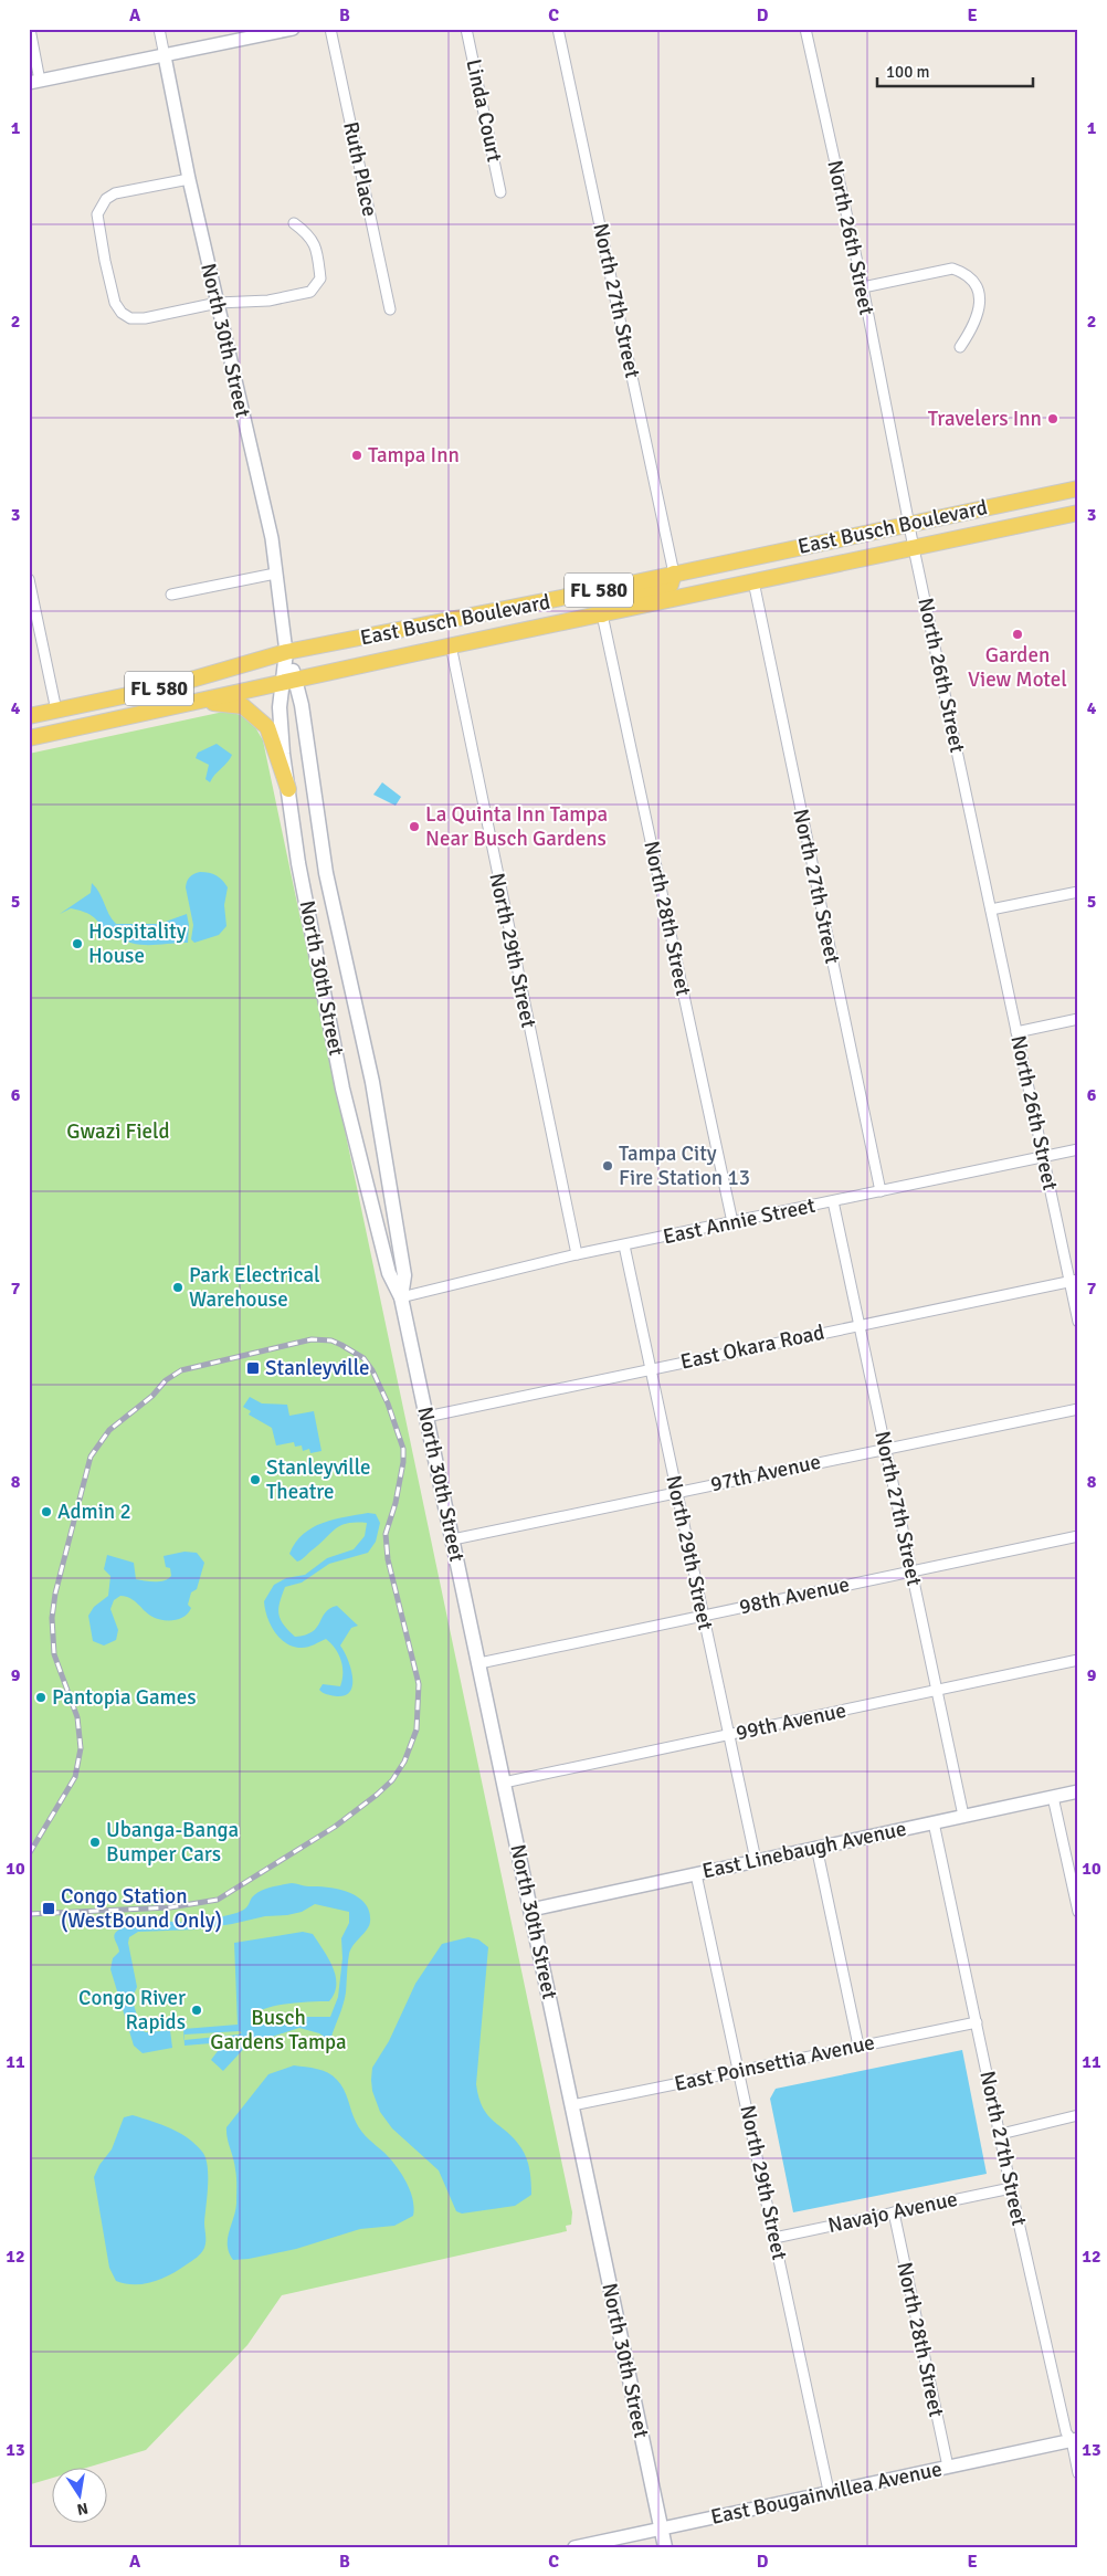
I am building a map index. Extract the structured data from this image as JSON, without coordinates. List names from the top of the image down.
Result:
{
  "streets": {
    "main road": ["North 30th Street", "East Busch Boulevard", "FL 580"],
    "street": [
      "Linda Court",
      "Ruth Place",
      "North 26th Street",
      "North 27th Street",
      "North 28th Street",
      "North 29th Street",
      "East Annie Street",
      "East Okara Road",
      "97th Avenue",
      "98th Avenue",
      "99th Avenue",
      "East Linebaugh Avenue",
      "East Poinsettia Avenue",
      "Navajo Avenue",
      "East Bougainvillea Avenue"
    ]
  },
  "crossings": [
    ["North 26th Street", "East Busch Boulevard"],
    ["North 26th Street", "East Annie Street"],
    ["North 26th Street", "East Okara Road"],
    ["North 27th Street", "East Busch Boulevard"],
    ["North 27th Street", "East Annie Street"],
    ["North 27th Street", "East Okara Road"],
    ["North 27th Street", "97th Avenue"],
    ["North 27th Street", "98th Avenue"],
    ["North 27th Street", "99th Avenue"],
    ["North 27th Street", "East Linebaugh Avenue"],
    ["North 27th Street", "East Poinsettia Avenue"],
    ["North 27th Street", "Navajo Avenue"],
    ["North 27th Street", "East Bougainvillea Avenue"],
    ["North 30th Street", "East Busch Boulevard"],
    ["North 30th Street", "East Annie Street"],
    ["North 30th Street", "East Okara Road"],
    ["North 30th Street", "97th Avenue"],
    ["North 30th Street", "98th Avenue"],
    ["North 30th Street", "99th Avenue"],
    ["North 30th Street", "East Linebaugh Avenue"],
    ["North 30th Street", "East Poinsettia Avenue"],
    ["North 30th Street", "East Bougainvillea Avenue"],
    ["East Busch Boulevard", "North 28th Street"],
    ["East Busch Boulevard", "North 29th Street"],
    ["North 28th Street", "East Annie Street"],
    ["North 28th Street", "Navajo Avenue"],
    ["North 28th Street", "East Bougainvillea Avenue"],
    ["North 29th Street", "East Annie Street"],
    ["North 29th Street", "East Okara Road"],
    ["North 29th Street", "97th Avenue"],
    ["North 29th Street", "98th Avenue"],
    ["North 29th Street", "99th Avenue"],
    ["North 29th Street", "East Linebaugh Avenue"],
    ["North 29th Street", "East Poinsettia Avenue"],
    ["North 29th Street", "Navajo Avenue"],
    ["North 29th Street", "East Bougainvillea Avenue"]
  ],
  "parks": ["Gwazi Field", "Busch Gardens Tampa"],
  "places": {
    "other": [
      "Travelers Inn",
      "Tampa Inn",
      "Garden View Motel",
      "La Quinta Inn Tampa Near Busch Gardens",
      "Hospitality House",
      "Tampa City Fire Station 13",
      "Park Electrical Warehouse",
      "Stanleyville Theatre",
      "Admin 2",
      "Pantopia Games",
      "Ubanga-Banga Bumper Cars",
      "Congo River Rapids"
    ],
    "transit": ["Stanleyville", "Congo Station (WestBound Only)"]
  },
  "scale_bar": "100 m",
  "north": "bottom",
  "grid": {
    "columns": [
      "A",
      "B",
      "C",
      "D",
      "E"
    ],
    "rows": [
      "1",
      "2",
      "3",
      "4",
      "5",
      "6",
      "7",
      "8",
      "9",
      "10",
      "11",
      "12",
      "13"
    ]
  }
}
